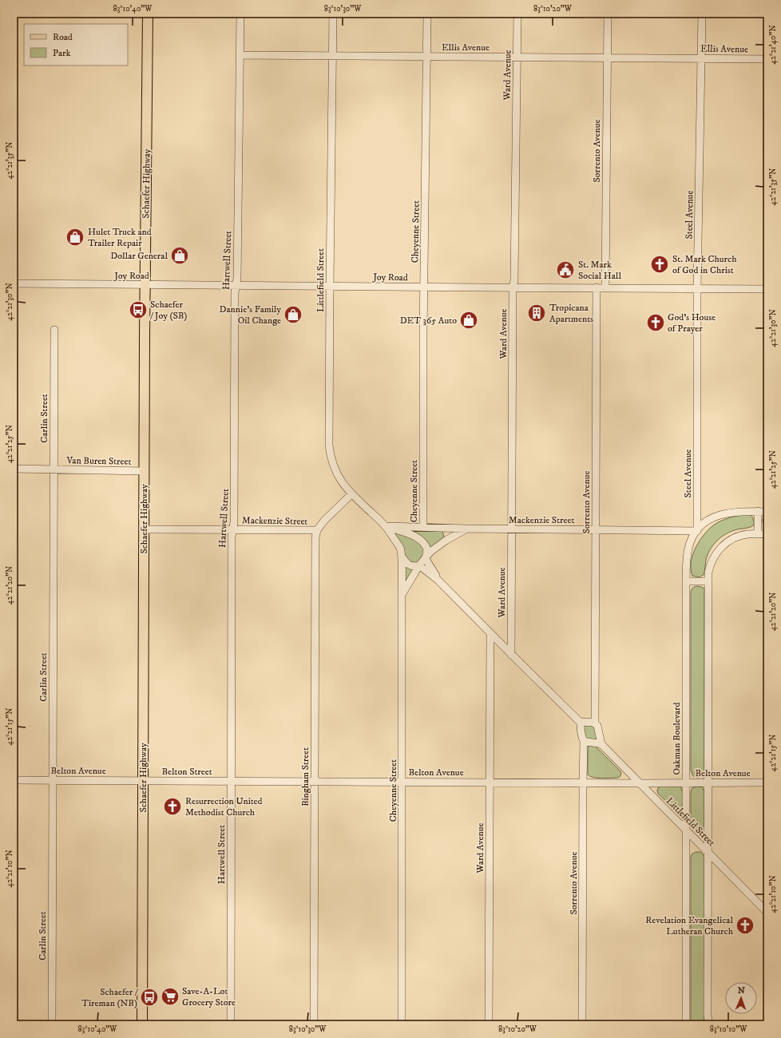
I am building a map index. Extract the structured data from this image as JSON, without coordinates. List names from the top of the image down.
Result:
{
  "streets": {
    "main road": ["Schaefer Highway"],
    "street": [
      "Ellis Avenue",
      "Ward Avenue",
      "Sorrento Avenue",
      "Steel Avenue",
      "Cheyenne Street",
      "Hartwell Street",
      "Joy Road",
      "Littlefield Street",
      "Carlin Street",
      "Van Buren Street",
      "Mackenzie Street",
      "Oakman Boulevard",
      "Belton Avenue",
      "Belton Street",
      "Bingham Street"
    ]
  },
  "crossings": [
    ["Ellis Avenue", "Ward Avenue"],
    ["Ellis Avenue", "Sorrento Avenue"],
    ["Ellis Avenue", "Steel Avenue"],
    ["Ellis Avenue", "Cheyenne Street"],
    ["Ellis Avenue", "Hartwell Street"],
    ["Ellis Avenue", "Littlefield Street"],
    ["Ward Avenue", "Joy Road"],
    ["Ward Avenue", "Littlefield Street"],
    ["Ward Avenue", "Mackenzie Street"],
    ["Ward Avenue", "Belton Avenue"],
    ["Sorrento Avenue", "Joy Road"],
    ["Sorrento Avenue", "Littlefield Street"],
    ["Sorrento Avenue", "Mackenzie Street"],
    ["Sorrento Avenue", "Belton Avenue"],
    ["Schaefer Highway", "Joy Road"],
    ["Schaefer Highway", "Van Buren Street"],
    ["Schaefer Highway", "Mackenzie Street"],
    ["Schaefer Highway", "Belton Avenue"],
    ["Schaefer Highway", "Belton Street"],
    ["Steel Avenue", "Joy Road"],
    ["Steel Avenue", "Mackenzie Street"],
    ["Steel Avenue", "Oakman Boulevard"],
    ["Cheyenne Street", "Joy Road"],
    ["Cheyenne Street", "Littlefield Street"],
    ["Cheyenne Street", "Mackenzie Street"],
    ["Cheyenne Street", "Belton Avenue"],
    ["Hartwell Street", "Joy Road"],
    ["Hartwell Street", "Mackenzie Street"],
    ["Hartwell Street", "Belton Avenue"],
    ["Hartwell Street", "Belton Street"],
    ["Joy Road", "Littlefield Street"],
    ["Littlefield Street", "Mackenzie Street"],
    ["Littlefield Street", "Oakman Boulevard"],
    ["Littlefield Street", "Belton Avenue"],
    ["Carlin Street", "Van Buren Street"],
    ["Carlin Street", "Belton Avenue"],
    ["Mackenzie Street", "Oakman Boulevard"],
    ["Mackenzie Street", "Bingham Street"],
    ["Oakman Boulevard", "Belton Avenue"],
    ["Belton Avenue", "Belton Street"],
    ["Belton Avenue", "Bingham Street"]
  ],
  "places": {
    "shop": [
      "Hulet Truck and Trailer Repair",
      "Dollar General",
      "Dannie's Family Oil Change",
      "DET 365 Auto"
    ],
    "church": [
      "St. Mark Church of God in Christ",
      "God's House of Prayer",
      "Resurrection United Methodist Church",
      "Revelation Evangelical Lutheran Church"
    ],
    "public building": ["St. Mark Social Hall"],
    "bus stop": ["Schaefer / Joy (SB)", "Schaefer / Tireman (NB)"],
    "building": ["Tropicana Apartments"],
    "supermarket": ["Save-A-Lot Grocery Store"]
  },
  "legend": ["Road", "Park"],
  "north": "top",
  "coordinates": [
    "83°10'40\"W",
    "83°10'30\"W",
    "83°10'20\"W",
    "42°21'40\"N",
    "42°21'35\"N",
    "42°21'30\"N",
    "42°21'25\"N",
    "42°21'20\"N",
    "42°21'15\"N",
    "42°21'10\"N",
    "83°10'10\"W"
  ]
}
